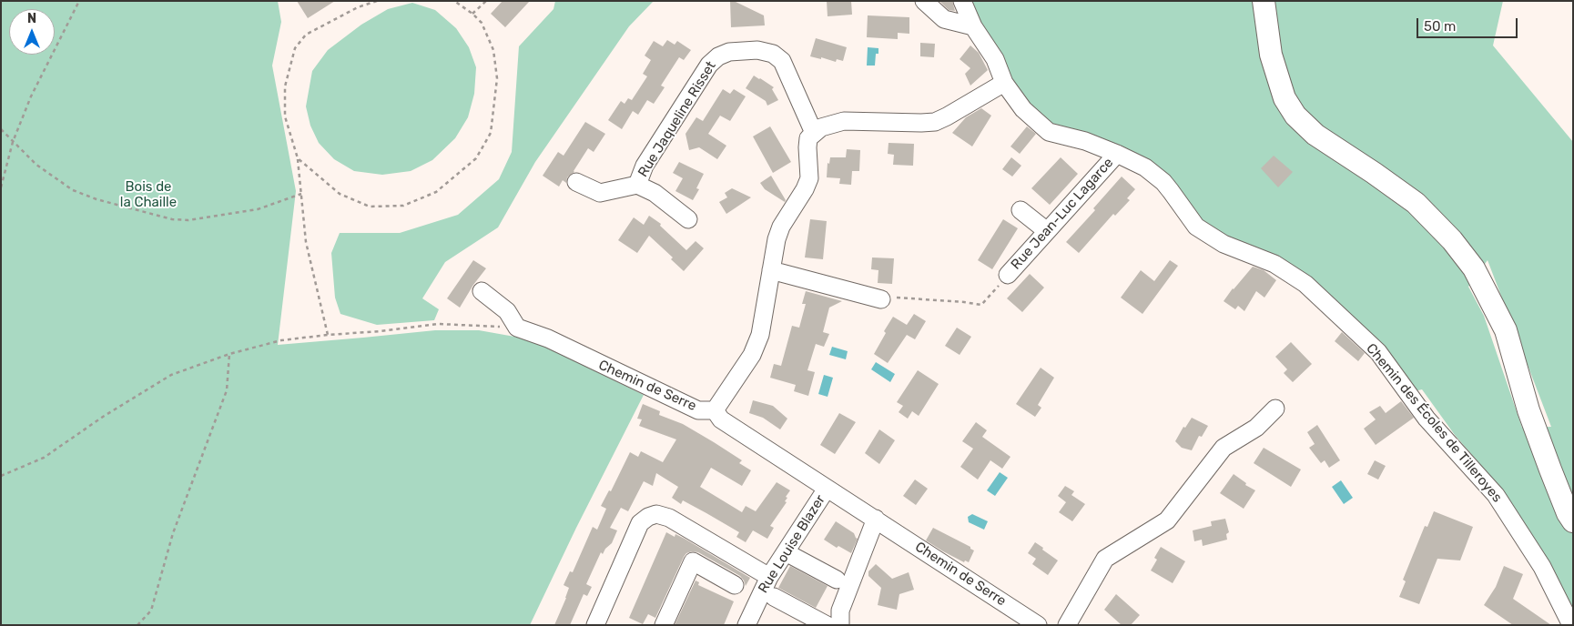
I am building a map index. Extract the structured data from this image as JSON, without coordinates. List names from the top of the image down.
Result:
{
  "streets": {
    "street": [
      "Rue Jaqueline Risset",
      "Rue Jean-Luc Lagarce",
      "Chemin de Serre",
      "Chemin des Écoles de Tilleroyes",
      "Rue Louise Blazer"
    ]
  },
  "crossings": [
    ["Rue Jean-Luc Lagarce", "Chemin des Écoles de Tilleroyes"],
    ["Chemin de Serre", "Rue Louise Blazer"]
  ],
  "parks": ["Bois de la Chaille"],
  "scale_bar": "50 m",
  "north": "top"
}
